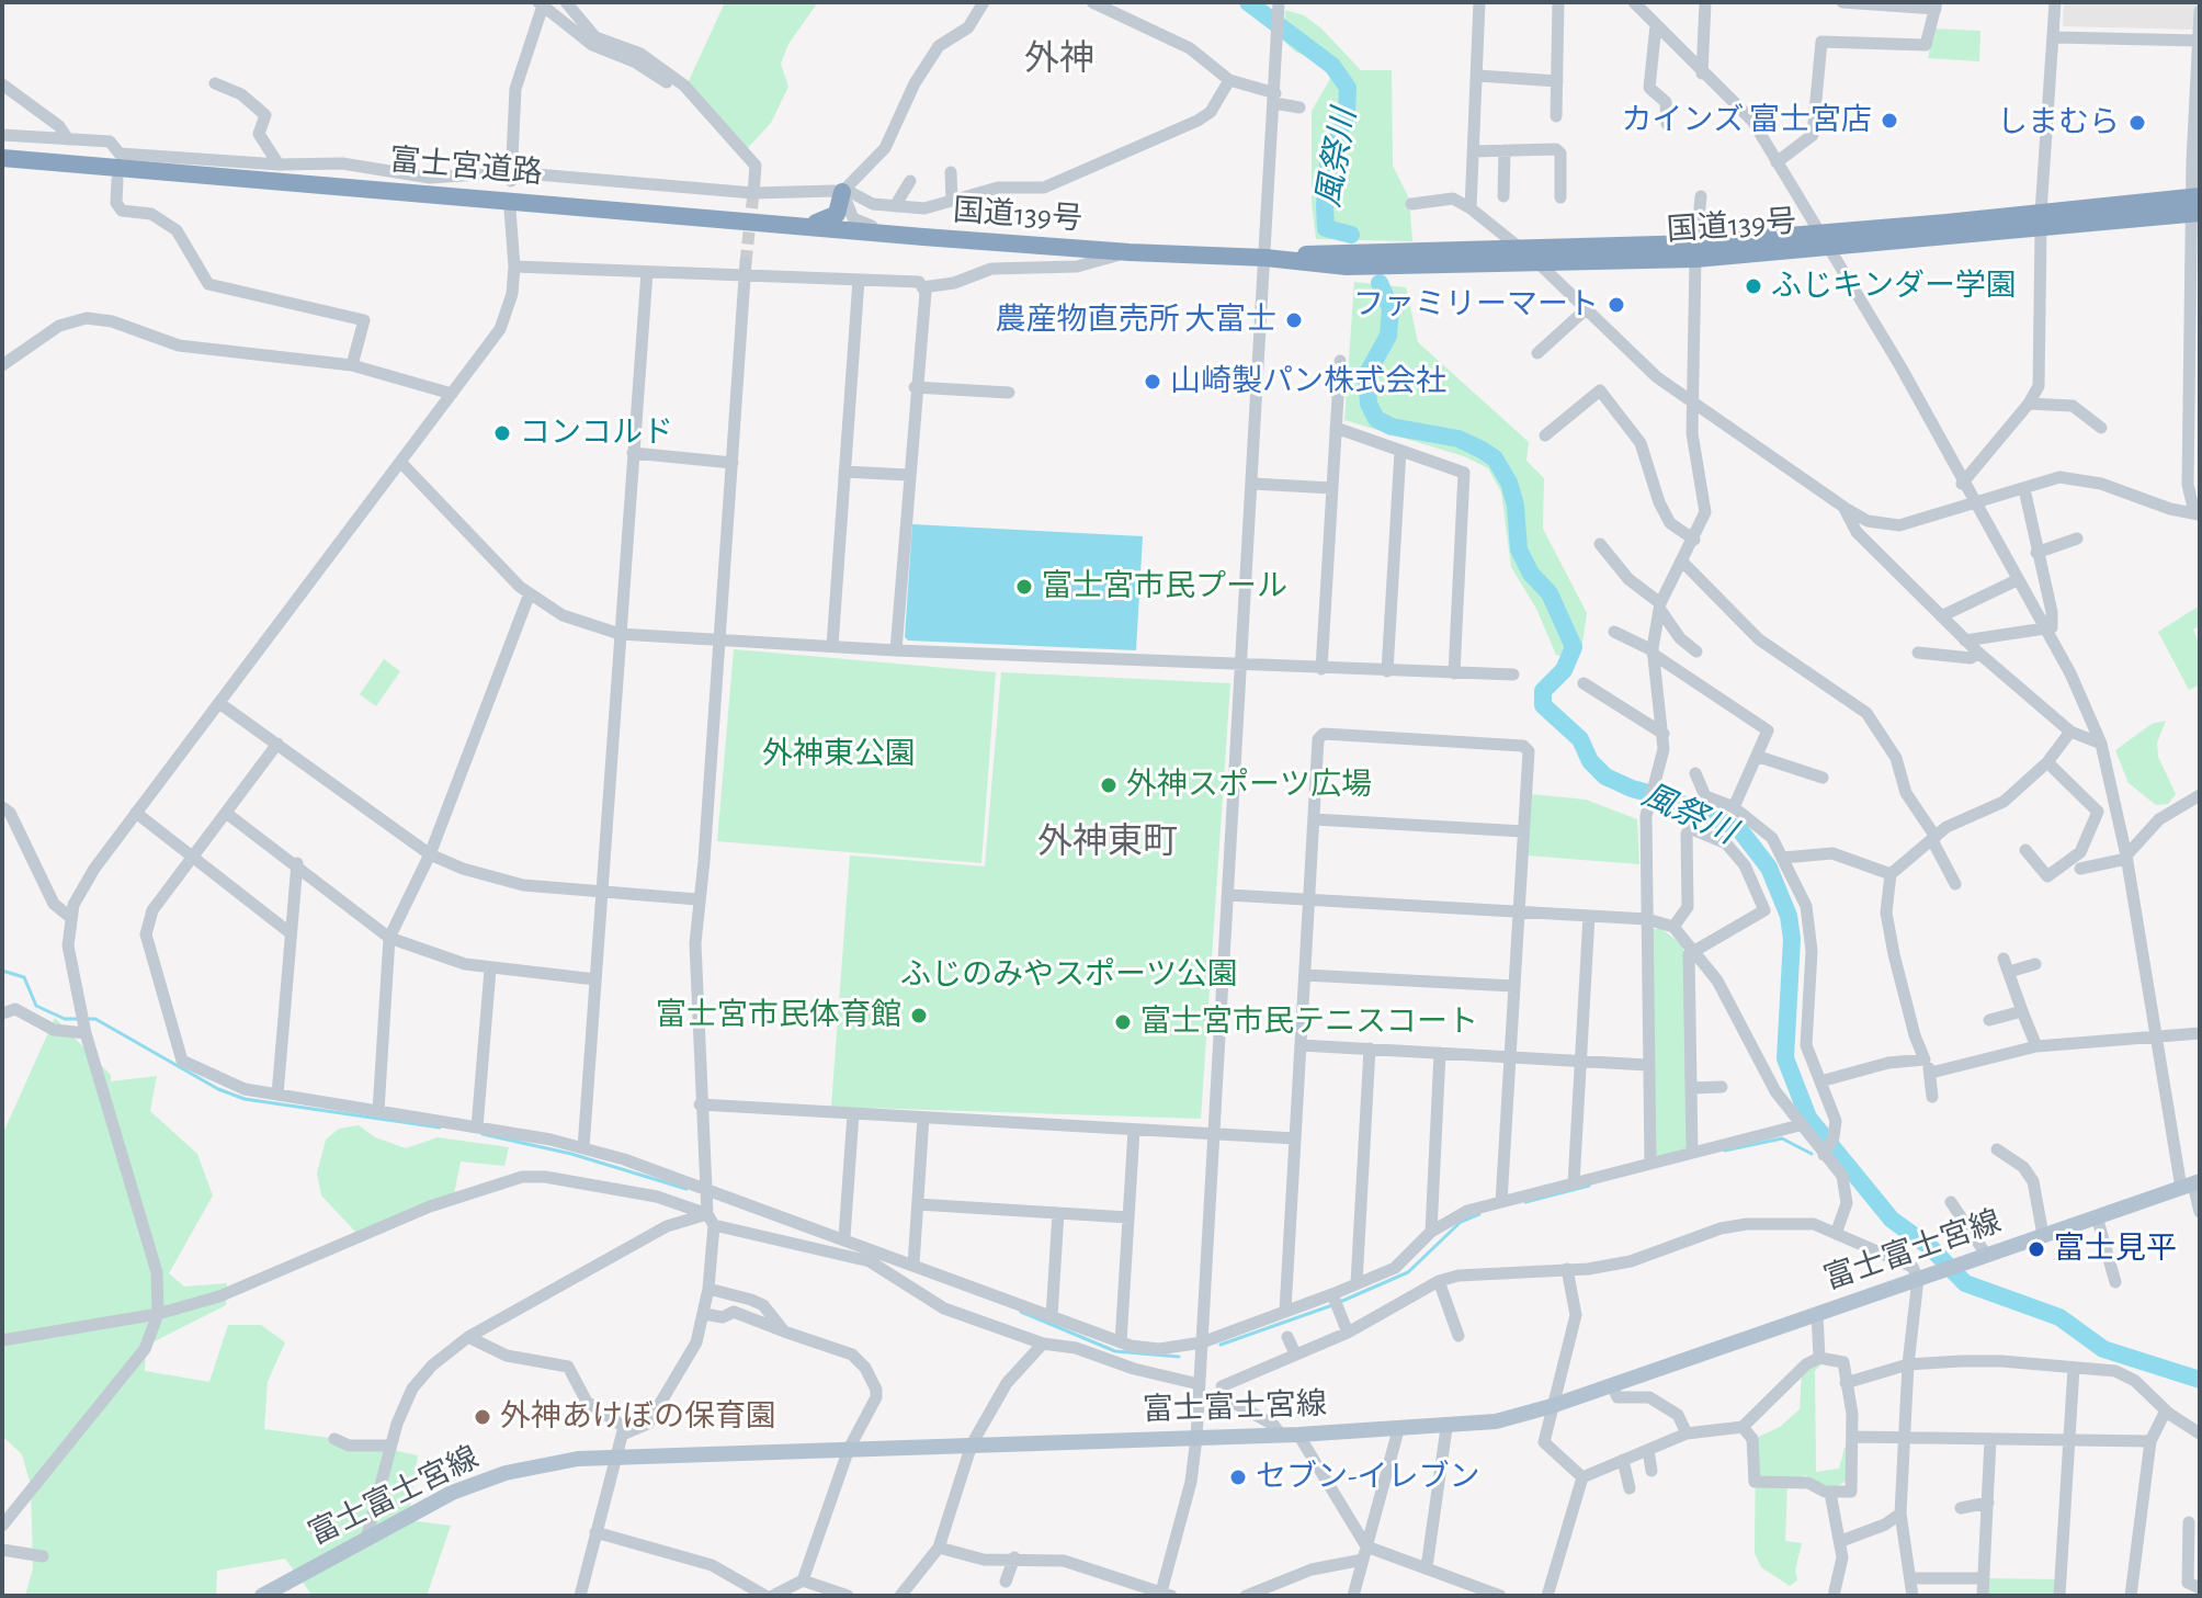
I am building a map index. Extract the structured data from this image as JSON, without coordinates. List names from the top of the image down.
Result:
{
  "streets": {
    "highway": ["富士宮道路", "国道139号"],
    "main road": ["富士富士宮線"]
  },
  "crossings": [
    ["富士宮道路", "国道139号"]
  ],
  "districts": ["外神", "外神東町"],
  "water": ["風祭川"],
  "parks": ["外神東公園", "ふじのみやスポーツ公園"],
  "places": [
    "カインズ 富士宮店",
    "しまむら",
    "ふじキンダー学園",
    "ファミリーマート",
    "農産物直売所 大富士",
    "山崎製パン株式会社",
    "コンコルド",
    "富士宮市民プール",
    "外神スポーツ広場",
    "富士宮市民体育館",
    "富士宮市民テニスコート",
    "富士見平",
    "外神あけぼの保育園",
    "セブン-イレブン"
  ]
}
